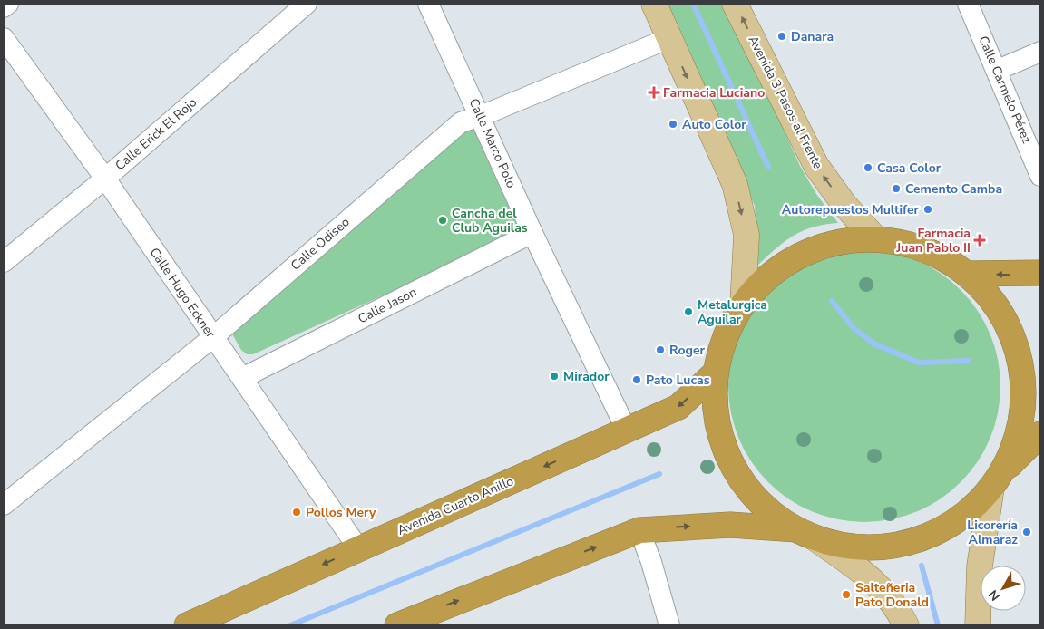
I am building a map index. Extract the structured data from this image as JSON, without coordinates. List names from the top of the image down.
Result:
{
  "streets": {
    "highway": ["Avenida Cuarto Anillo"],
    "main road": ["Avenida 3 Pasos al Frente"],
    "street": [
      "Calle Carmelo Pérez",
      "Calle Erick El Rojo",
      "Calle Marco Polo",
      "Calle Odiseo",
      "Calle Hugo Eckner",
      "Calle Jason"
    ]
  },
  "crossings": [
    ["Calle Erick El Rojo", "Calle Hugo Eckner"],
    ["Calle Marco Polo", "Calle Odiseo"],
    ["Calle Marco Polo", "Calle Jason"],
    ["Calle Marco Polo", "Avenida Cuarto Anillo"],
    ["Calle Odiseo", "Calle Hugo Eckner"],
    ["Calle Hugo Eckner", "Calle Jason"],
    ["Calle Hugo Eckner", "Avenida Cuarto Anillo"]
  ],
  "places": {
    "other": [
      "Danara",
      "Auto Color",
      "Casa Color",
      "Cemento Camba",
      "Autorepuestos Multifer",
      "Cancha del Club Aguilas",
      "Metalurgica Aguilar",
      "Roger",
      "Mirador",
      "Pato Lucas",
      "Pollos Mery",
      "Licorería Almaraz",
      "Salteñeria Pato Donald"
    ],
    "health": ["Farmacia Luciano", "Farmacia Juan Pablo II"]
  },
  "north": "bottom left"
}
